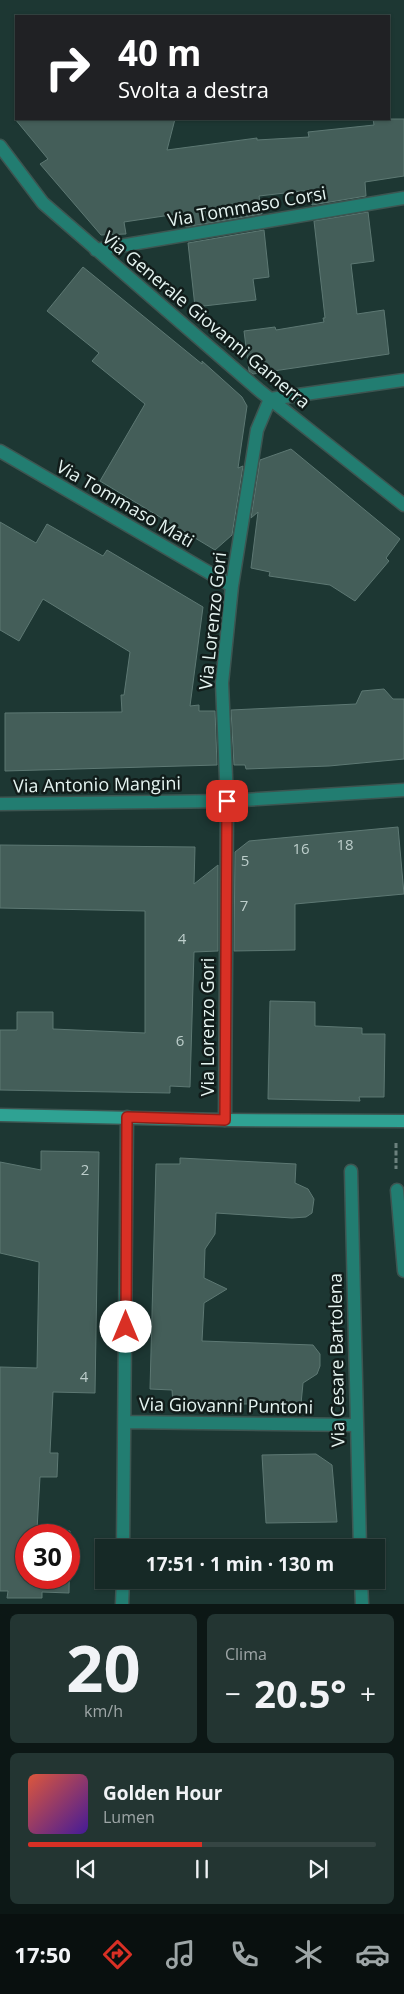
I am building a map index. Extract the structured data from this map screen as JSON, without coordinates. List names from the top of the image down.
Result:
{
  "streets": {
    "street": [
      "Via Tommaso Corsi",
      "Via Generale Giovanni Gamerra",
      "Via Tommaso Mati",
      "Via Lorenzo Gori",
      "Via Antonio Mangini",
      "Via Cesare Bartolena",
      "Via Giovanni Puntoni"
    ]
  },
  "crossings": [
    ["Via Tommaso Corsi", "Via Generale Giovanni Gamerra"],
    ["Via Generale Giovanni Gamerra", "Via Lorenzo Gori"],
    ["Via Tommaso Mati", "Via Lorenzo Gori"],
    ["Via Lorenzo Gori", "Via Antonio Mangini"],
    ["Via Cesare Bartolena", "Via Giovanni Puntoni"]
  ],
  "house_numbers": [
    "18",
    "16",
    "5",
    "7",
    "4",
    "6",
    "2",
    "4"
  ],
  "page": {
    "turn": ["40 m", "Svolta a destra"],
    "limit": "30",
    "trip": "17:51 · 1 min · 130 m",
    "tile": [
      ["20", "km/h"],
      "Clima"
    ],
    "heat": ["−", "20.5°", "+"],
    "song": ["Golden Hour", "Lumen"],
    "tabs": "17:50"
  }
}
